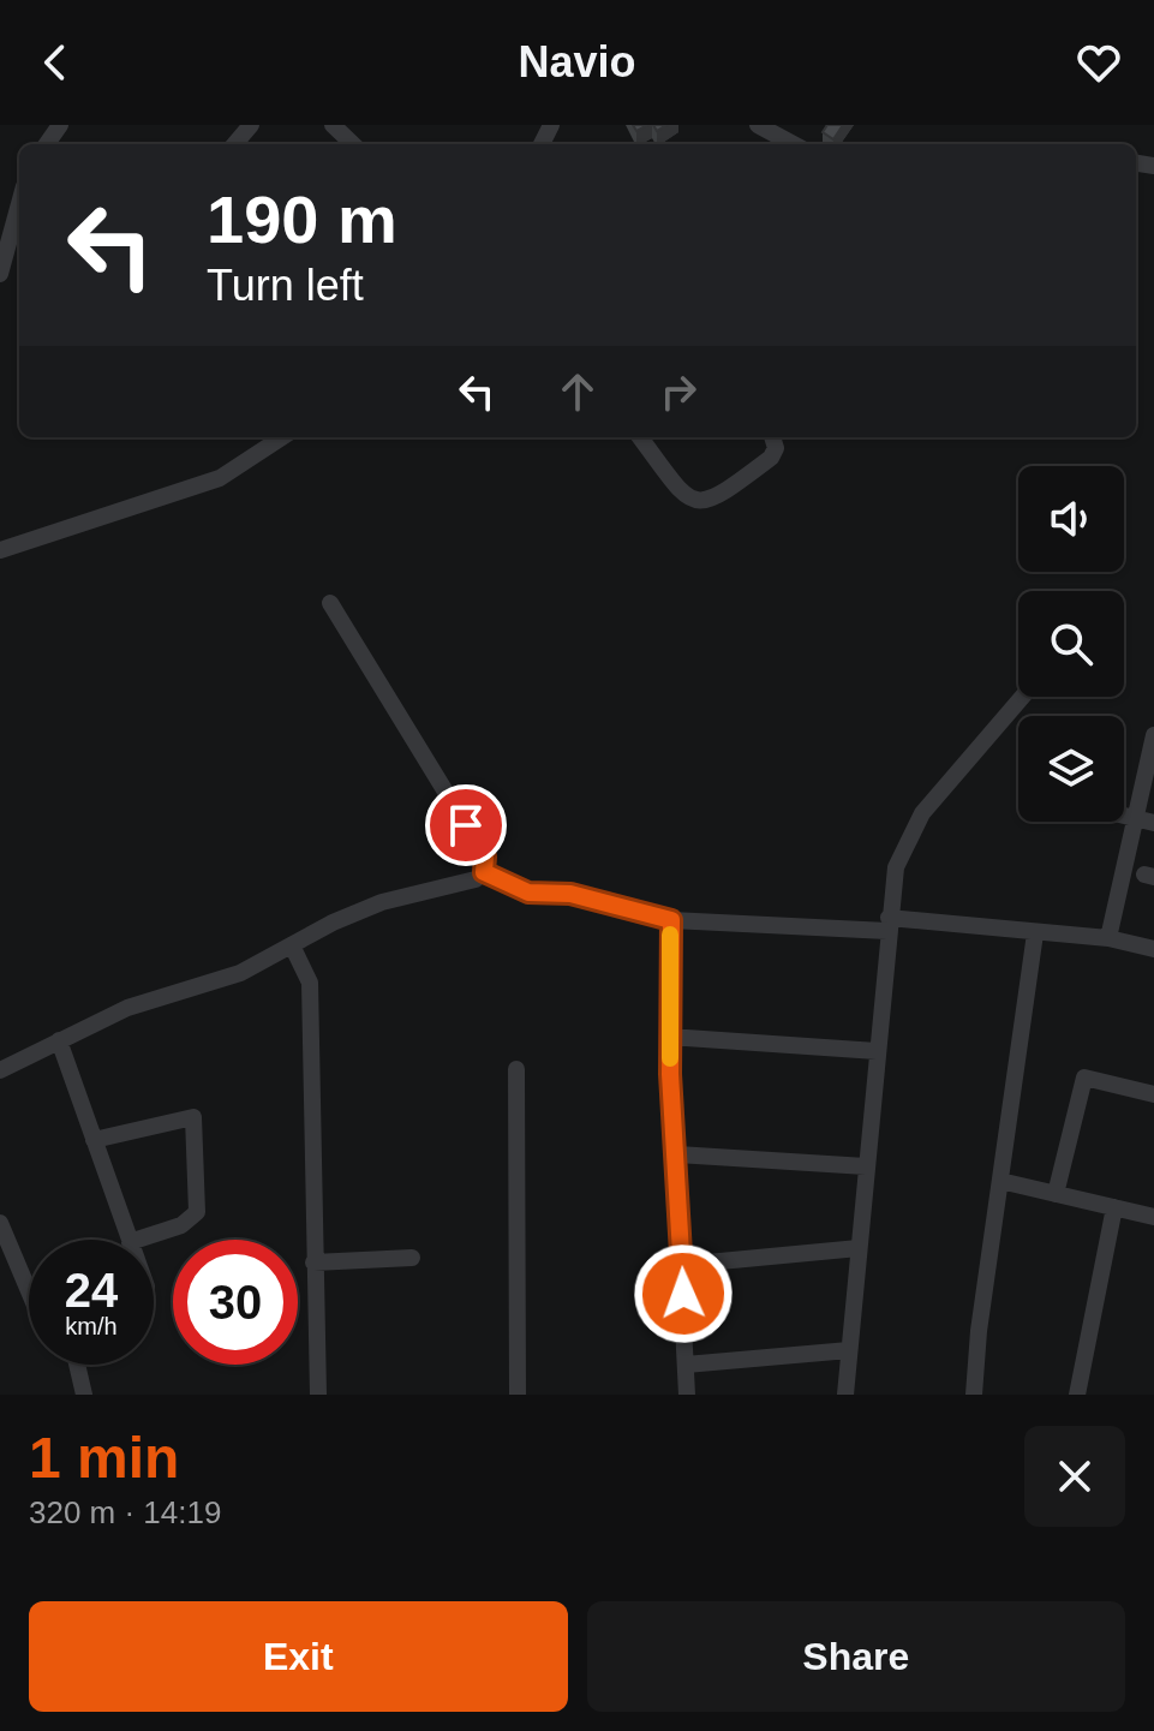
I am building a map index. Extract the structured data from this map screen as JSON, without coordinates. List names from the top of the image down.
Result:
{
  "page": {
    "header": "Navio",
    "turn": ["190 m", "Turn left"],
    "speed": "24 km/h",
    "limit": "30",
    "heading": ["1 min", "320 m · 14:19"],
    "buttons": ["Exit", "Share"]
  }
}
